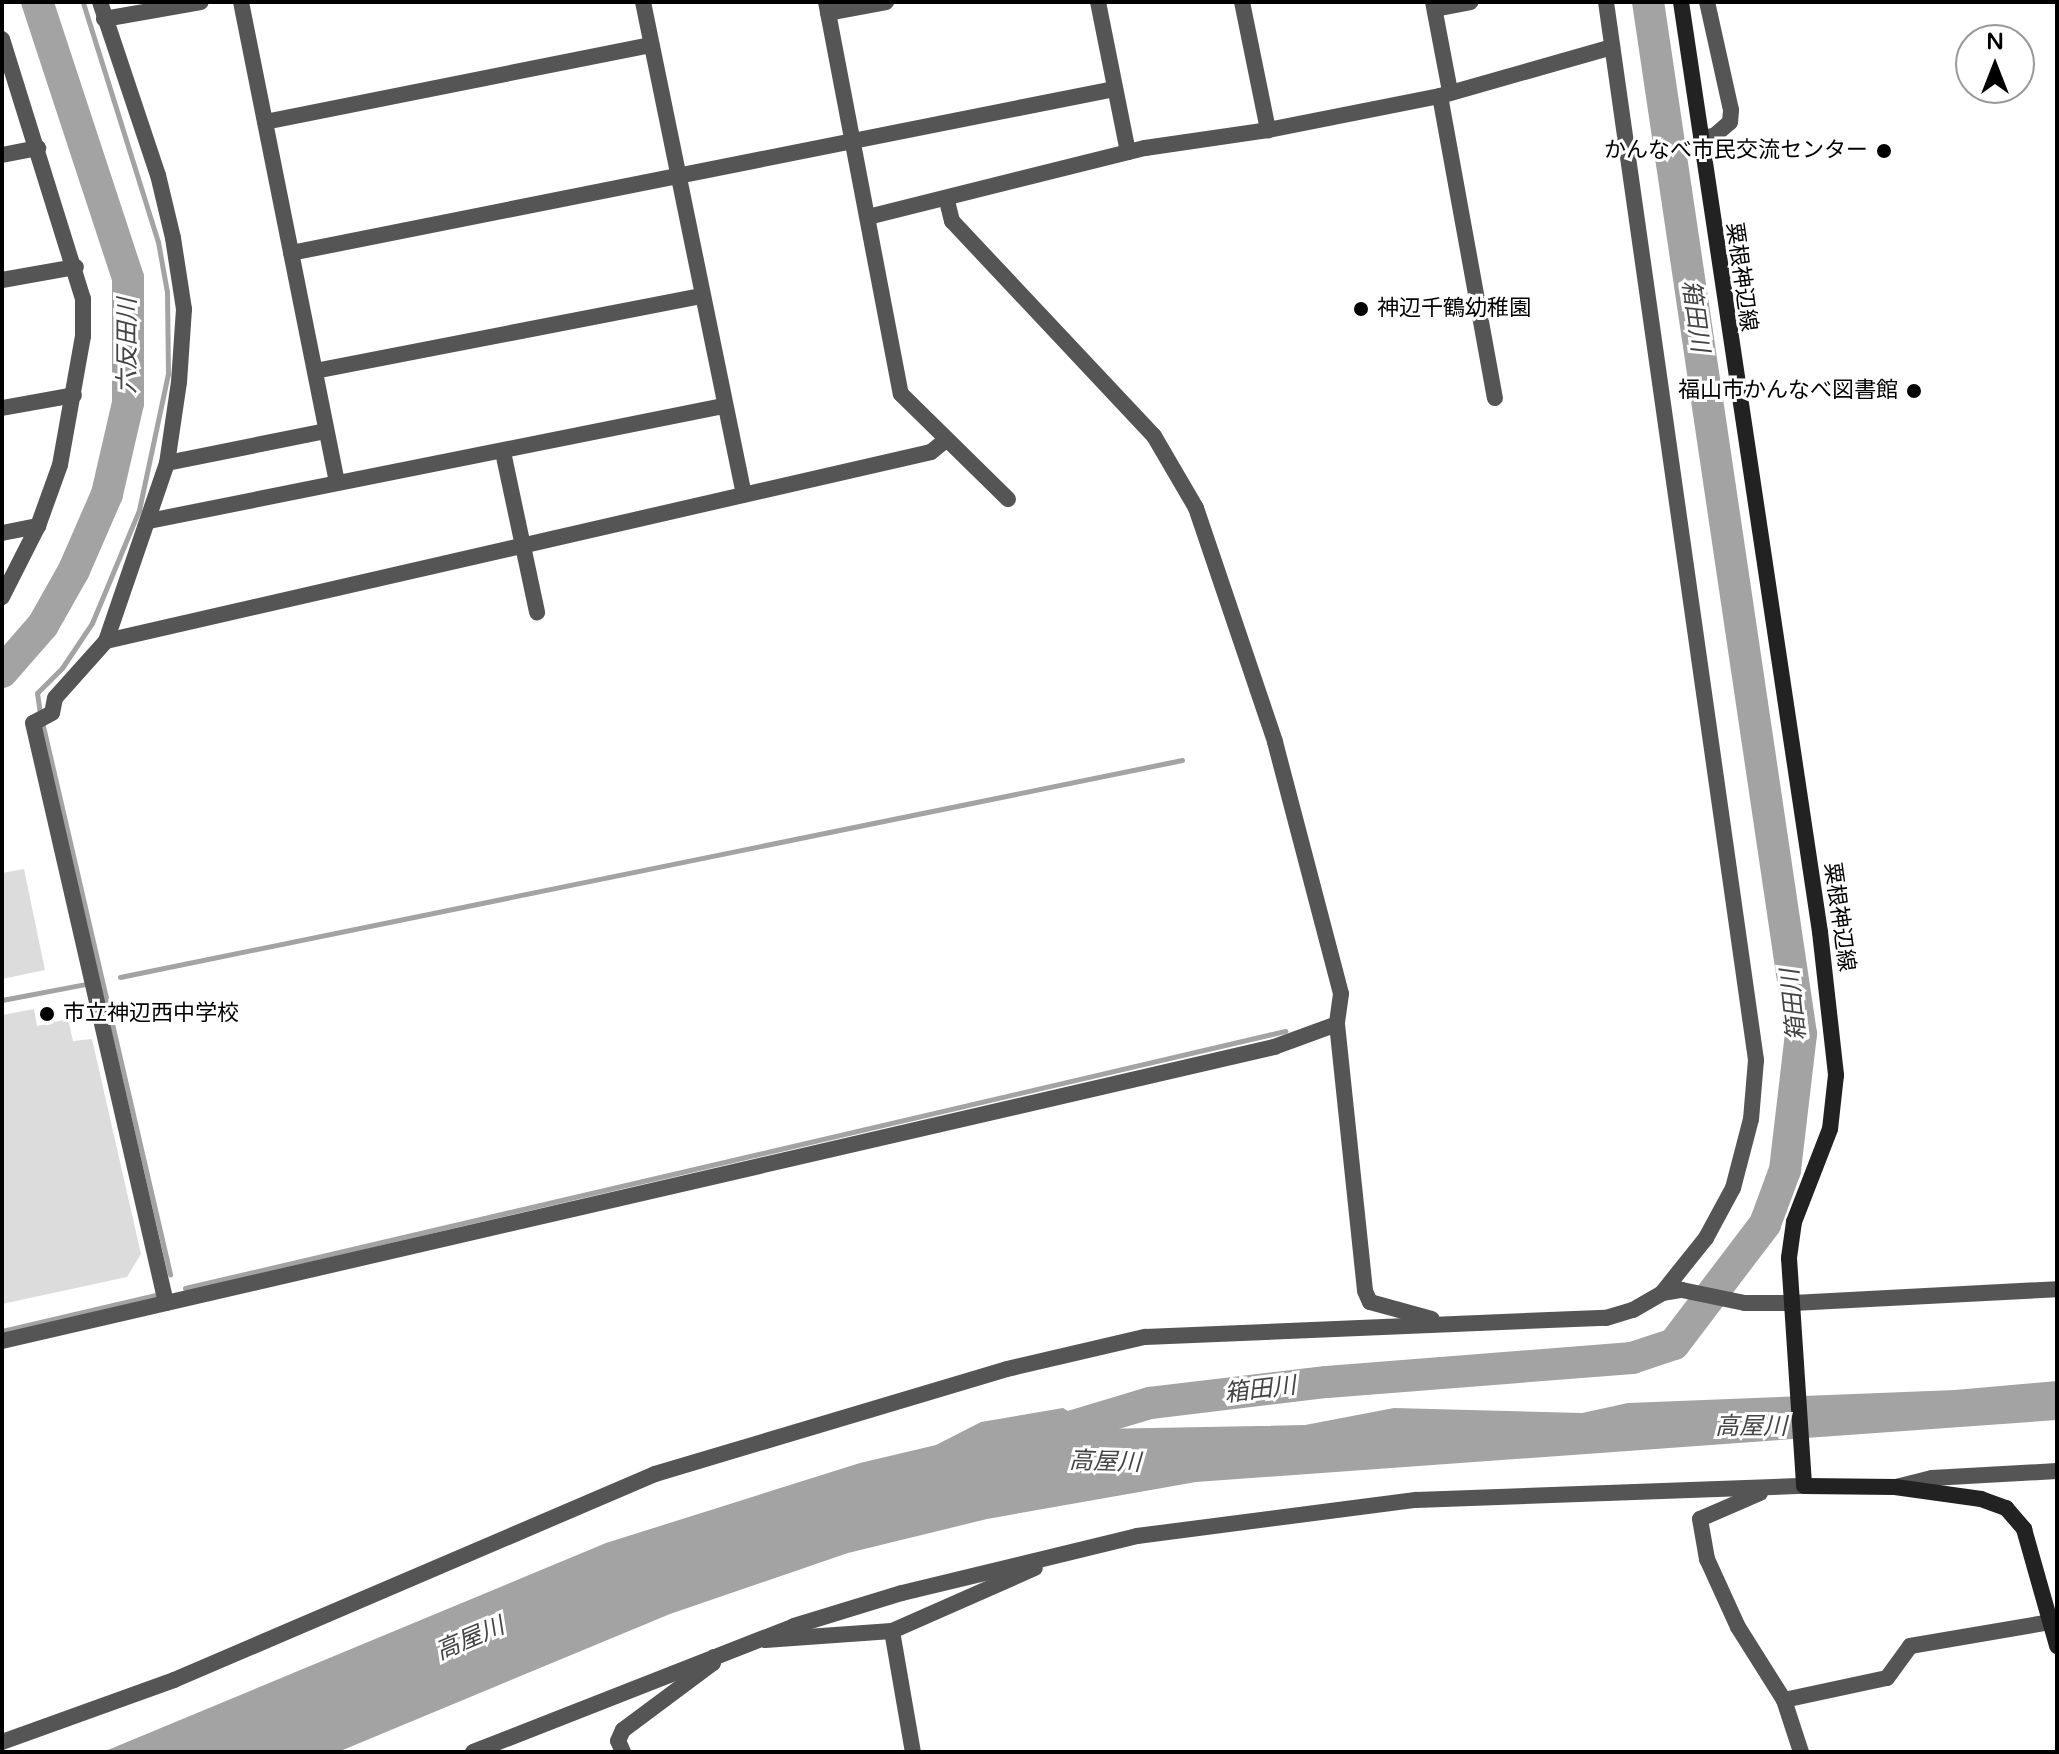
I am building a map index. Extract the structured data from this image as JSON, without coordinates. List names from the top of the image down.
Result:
{
  "streets": {
    "main road": ["粟根神辺線"]
  },
  "water": ["箱田川", "六反田川", "高屋川"],
  "places": [
    "かんなべ市民交流センター",
    "神辺千鶴幼稚園",
    "福山市かんなべ図書館",
    "市立神辺西中学校"
  ],
  "north": "top"
}
